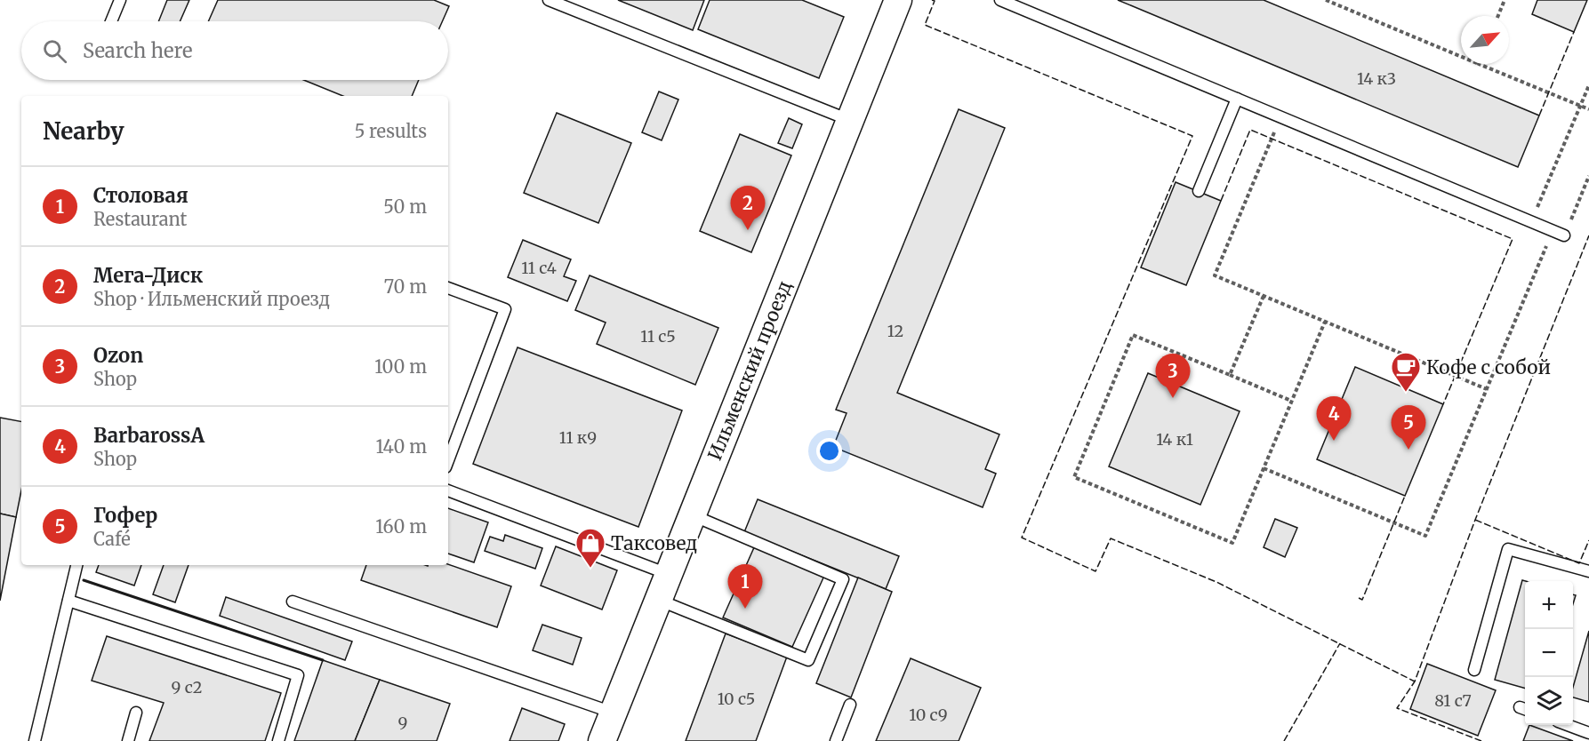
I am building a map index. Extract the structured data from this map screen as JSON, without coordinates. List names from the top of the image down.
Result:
{
  "streets": {
    "street": ["Ильменский проезд"]
  },
  "places": {
    "cafe": ["Кофе с собой"],
    "shop": ["Таксовед"]
  },
  "house_numbers": [
    "14 к3",
    "11 с4",
    "12",
    "11 с5",
    "11 к9",
    "14 к1",
    "9 с2",
    "10 с5",
    "81 с7",
    "10 с9",
    "9"
  ],
  "north": "top right",
  "page": {
    "search": "Search here",
    "heading": ["Nearby", "5 results"],
    "list": [
      {
        "mark": "1",
        "name": "Столовая",
        "note": "Restaurant",
        "value": "50 m"
      },
      {
        "mark": "2",
        "name": "Мега-Диск",
        "note": "Shop · Ильменский проезд",
        "value": "70 m"
      },
      {
        "mark": "3",
        "name": "Ozon",
        "note": "Shop",
        "value": "100 m"
      },
      {
        "mark": "4",
        "name": "BarbarossA",
        "note": "Shop",
        "value": "140 m"
      },
      {
        "mark": "5",
        "name": "Гофер",
        "note": "Café",
        "value": "160 m"
      }
    ],
    "pins": [
      "2",
      "3",
      "4",
      "5",
      "1"
    ],
    "map_buttons": ["+", "−"]
  }
}
